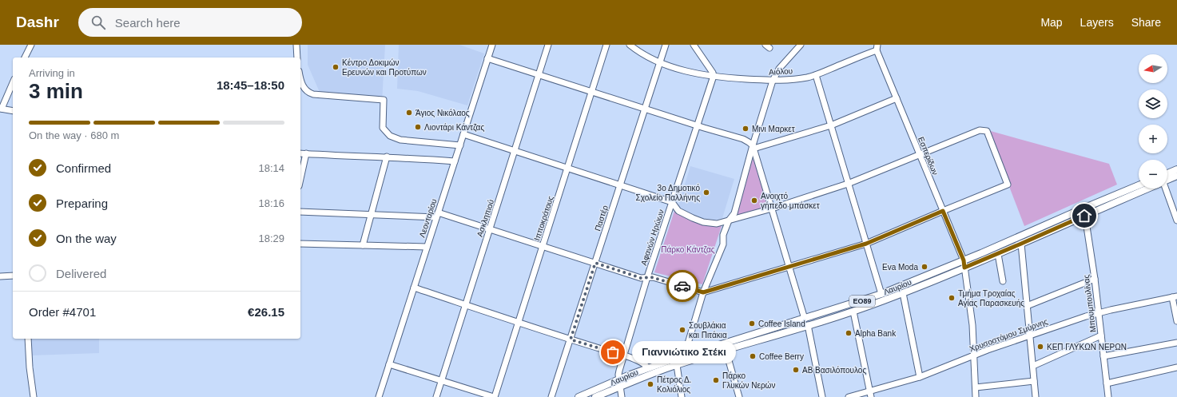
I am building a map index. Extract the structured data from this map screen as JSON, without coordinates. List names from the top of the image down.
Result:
{
  "streets": {
    "main road": ["Λαυρίου", "ΕΟ89"],
    "street": [
      "Αιόλου",
      "Εσπερίδων",
      "Λεονταρίου",
      "Ασκληπιού",
      "Ιπποκράτους",
      "Παστέρ",
      "Αφανών Ηρώων",
      "Μπουμπουλίνας",
      "Χρυσοστόμου Σμύρνης"
    ]
  },
  "crossings": [
    ["Αιόλου", "Εσπερίδων"],
    ["Αιόλου", "Παστέρ"],
    ["Αιόλου", "Αφανών Ηρώων"],
    ["Εσπερίδων", "Λαυρίου"],
    ["Εσπερίδων", "Χρυσοστόμου Σμύρνης"],
    ["Αφανών Ηρώων", "Λαυρίου"],
    ["Λαυρίου", "Μπουμπουλίνας"],
    ["Μπουμπουλίνας", "Χρυσοστόμου Σμύρνης"]
  ],
  "parks": ["Πάρκο Κάντζας"],
  "places": [
    "Κέντρο Δοκιμών Ερευνών και Προτύπων",
    "Άγιος Νικόλαος",
    "Λιοντάρι Κάντζας",
    "Μινι Μαρκετ",
    "3ο Δημοτικό Σχολείο Παλλήνης",
    "Ανοιχτό γήπεδο μπάσκετ",
    "Eva Moda",
    "Τμήμα Τροχαίας Αγίας Παρασκευής",
    "Coffee Island",
    "Σουβλάκια και Πιτάκια",
    "Alpha Bank",
    "ΚΕΠ ΓΛΥΚΩΝ ΝΕΡΩΝ",
    "Γιαννιώτικο Στέκι",
    "Coffee Berry",
    "ΑΒ Βασιλόπουλος",
    "Πάρκο Γλυκών Νερών",
    "Πέτρος Δ. Κολιόλιος"
  ],
  "north": "left",
  "page": {
    "header": "Dashr",
    "search": "Search here",
    "nav": ["Map", "Layers", "Share"],
    "map_buttons": ["+", "−"],
    "heading": ["3 min", "Arriving in", "18:45–18:50"],
    "panel": ["Order #4701", "€26.15"],
    "bar": "On the way · 680 m",
    "list": [
      ["Confirmed", "18:14"],
      ["Preparing", "18:16"],
      ["On the way", "18:29"],
      "Delivered"
    ],
    "bubble": "Γιαννιώτικο Στέκι"
  }
}
